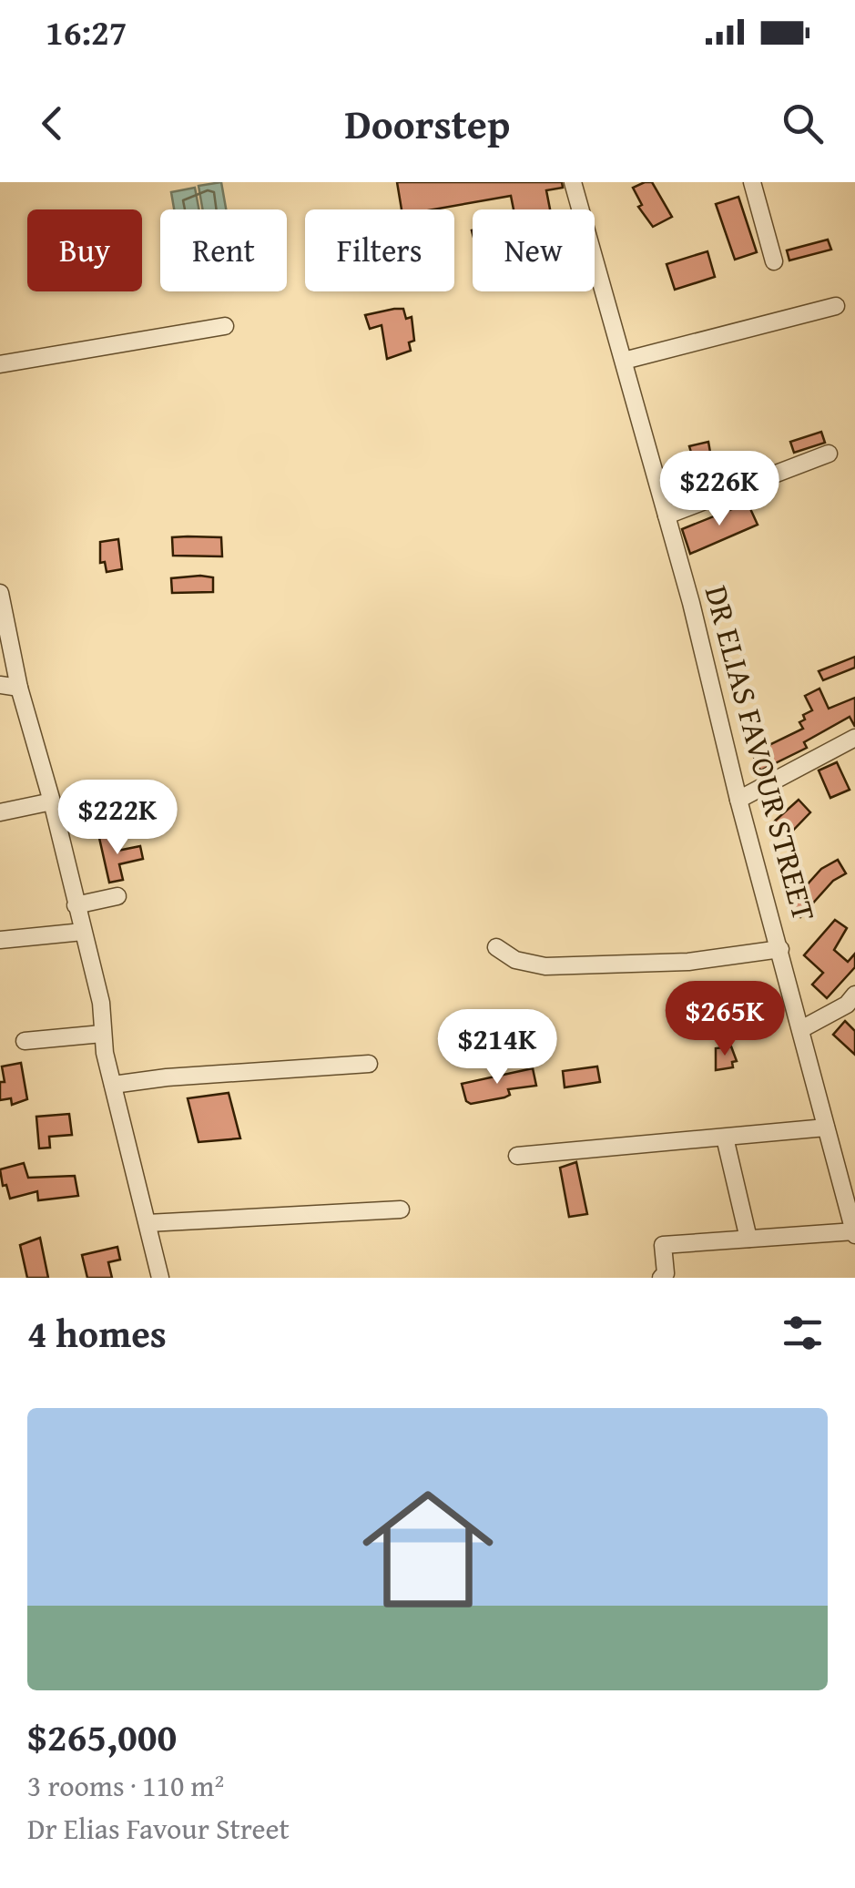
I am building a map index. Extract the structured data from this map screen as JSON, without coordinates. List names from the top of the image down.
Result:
{
  "streets": {
    "street": ["DR ELIAS FAVOUR STREET"]
  },
  "page": {
    "status": "16:27",
    "header": "Doorstep",
    "chip": [
      "Buy",
      "Rent",
      "Filters",
      "New"
    ],
    "price": [
      "$226K",
      "$222K",
      "$265K",
      "$214K"
    ],
    "heading": "4 homes",
    "list": [
      {
        "name": "$265,000",
        "note": "3 rooms · 110 m² · Dr Elias Favour Street"
      }
    ]
  }
}
